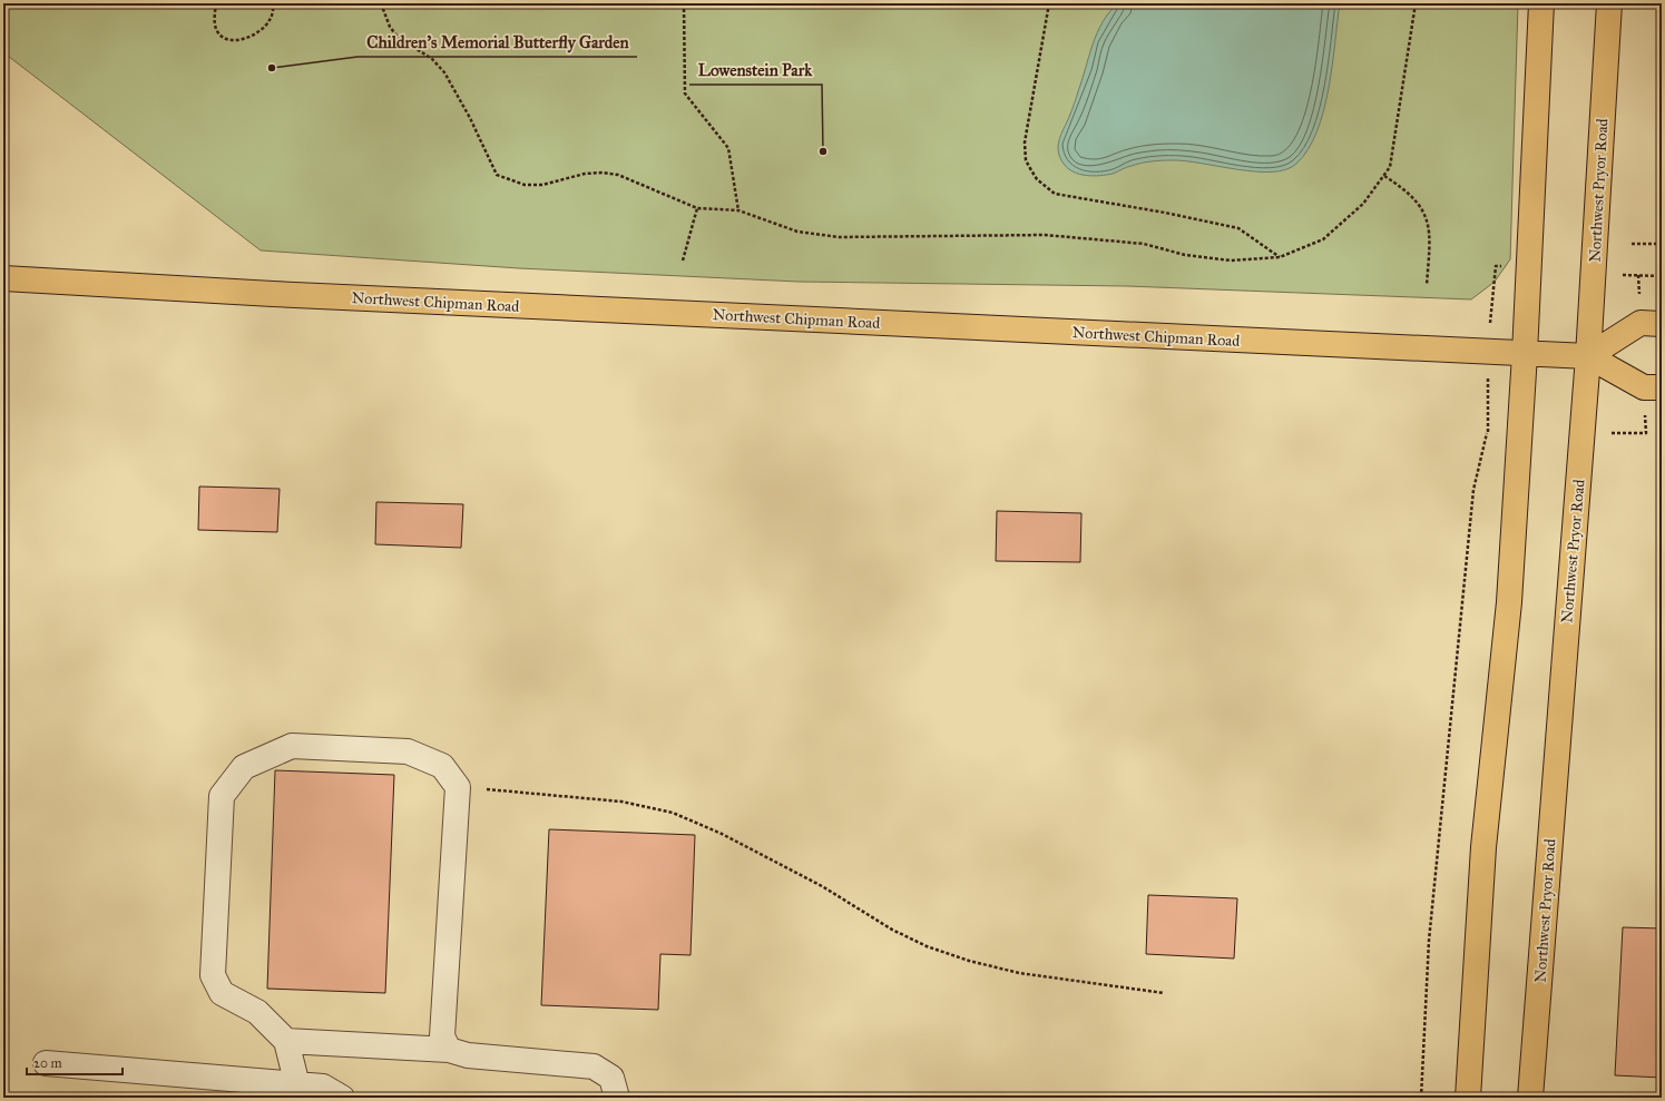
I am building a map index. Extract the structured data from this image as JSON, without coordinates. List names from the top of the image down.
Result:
{
  "streets": {
    "main road": ["Northwest Pryor Road", "Northwest Chipman Road"]
  },
  "crossings": [
    ["Northwest Pryor Road", "Northwest Chipman Road"]
  ],
  "places": ["Children's Memorial Butterfly Garden", "Lowenstein Park"],
  "scale_bar": "20 m"
}
